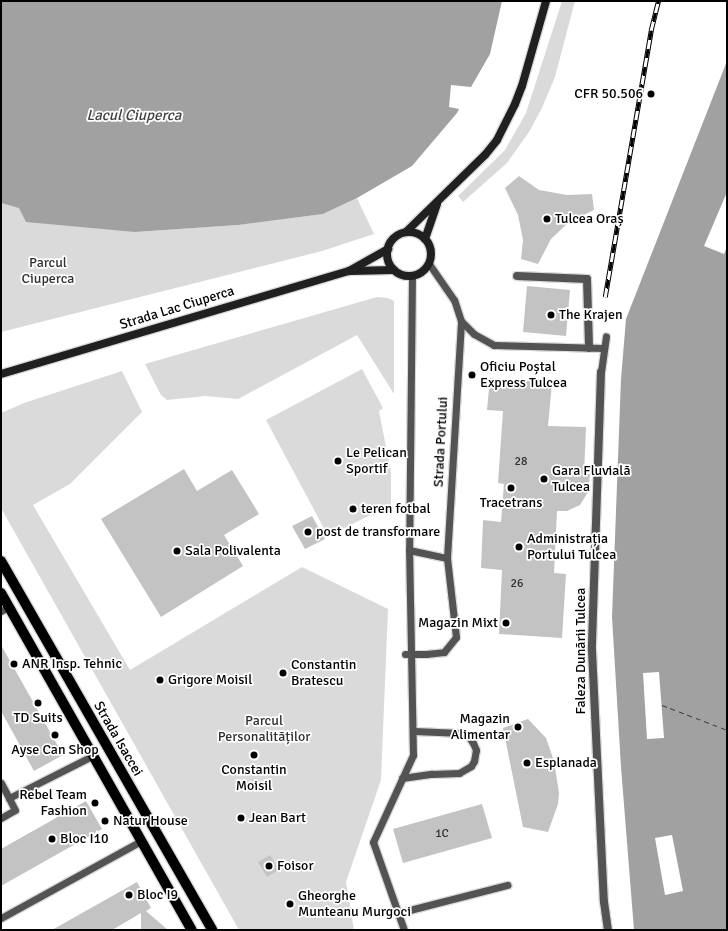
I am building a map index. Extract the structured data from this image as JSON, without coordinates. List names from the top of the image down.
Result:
{
  "streets": {
    "main road": ["Strada Isaccei"],
    "street": ["Strada Lac Ciuperca", "Faleza Dunării Tulcea"],
    "lane": ["Strada Portului"]
  },
  "crossings": [
    ["Strada Lac Ciuperca", "Strada Portului"]
  ],
  "water": ["Lacul Ciuperca"],
  "parks": ["Parcul Ciuperca", "Parcul Personalităților"],
  "places": [
    "CFR 50.506",
    "Tulcea Oraș",
    "The Krajen",
    "Oficiu Poștal Express Tulcea",
    "Le Pelican Sportif",
    "Gara Fluvială Tulcea",
    "Tracetrans",
    "teren fotbal",
    "post de transformare",
    "Administrația Portului Tulcea",
    "Sala Polivalenta",
    "Magazin Mixt",
    "ANR Insp. Tehnic",
    "Constantin Bratescu",
    "Grigore Moisil",
    "TD Suits",
    "Magazin Alimentar",
    "Ayse Can Shop",
    "Constantin Moisil",
    "Esplanada",
    "Rebel Team Fashion",
    "Jean Bart",
    "Natur House",
    "Bloc I10",
    "Foisor",
    "Bloc I9",
    "Gheorghe Munteanu Murgoci"
  ],
  "house_numbers": ["28", "26", "1C"]
}
